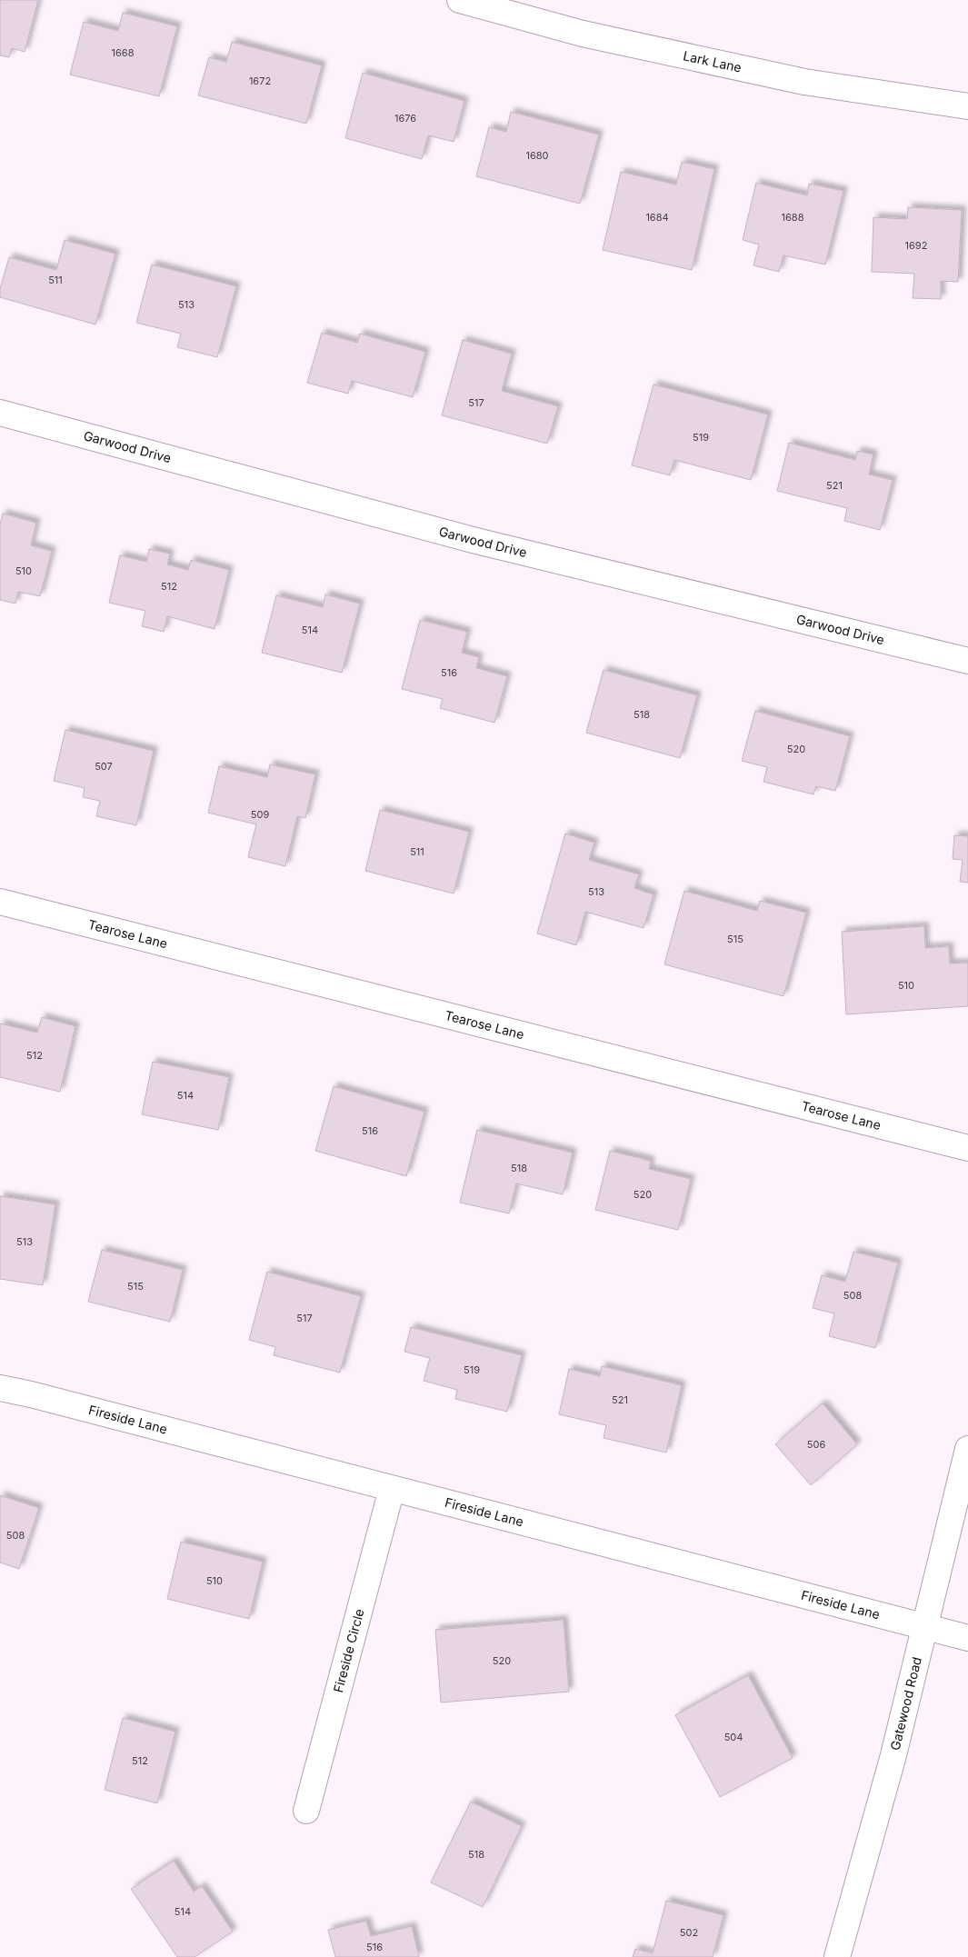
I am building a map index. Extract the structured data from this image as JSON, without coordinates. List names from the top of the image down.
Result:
{
  "streets": {
    "street": [
      "Lark Lane",
      "Garwood Drive",
      "Tearose Lane",
      "Fireside Lane",
      "Fireside Circle",
      "Gatewood Road"
    ]
  },
  "crossings": [
    ["Fireside Lane", "Fireside Circle"],
    ["Fireside Lane", "Gatewood Road"]
  ],
  "house_numbers": [
    "1668",
    "1672",
    "1676",
    "1680",
    "1684",
    "1688",
    "1692",
    "511",
    "513",
    "517",
    "519",
    "521",
    "510",
    "512",
    "514",
    "516",
    "518",
    "520",
    "507",
    "509",
    "511",
    "513",
    "515",
    "510",
    "512",
    "514",
    "516",
    "518",
    "520",
    "513",
    "515",
    "508",
    "517",
    "519",
    "521",
    "506",
    "508",
    "510",
    "520",
    "504",
    "512",
    "518",
    "514",
    "502",
    "516"
  ]
}
